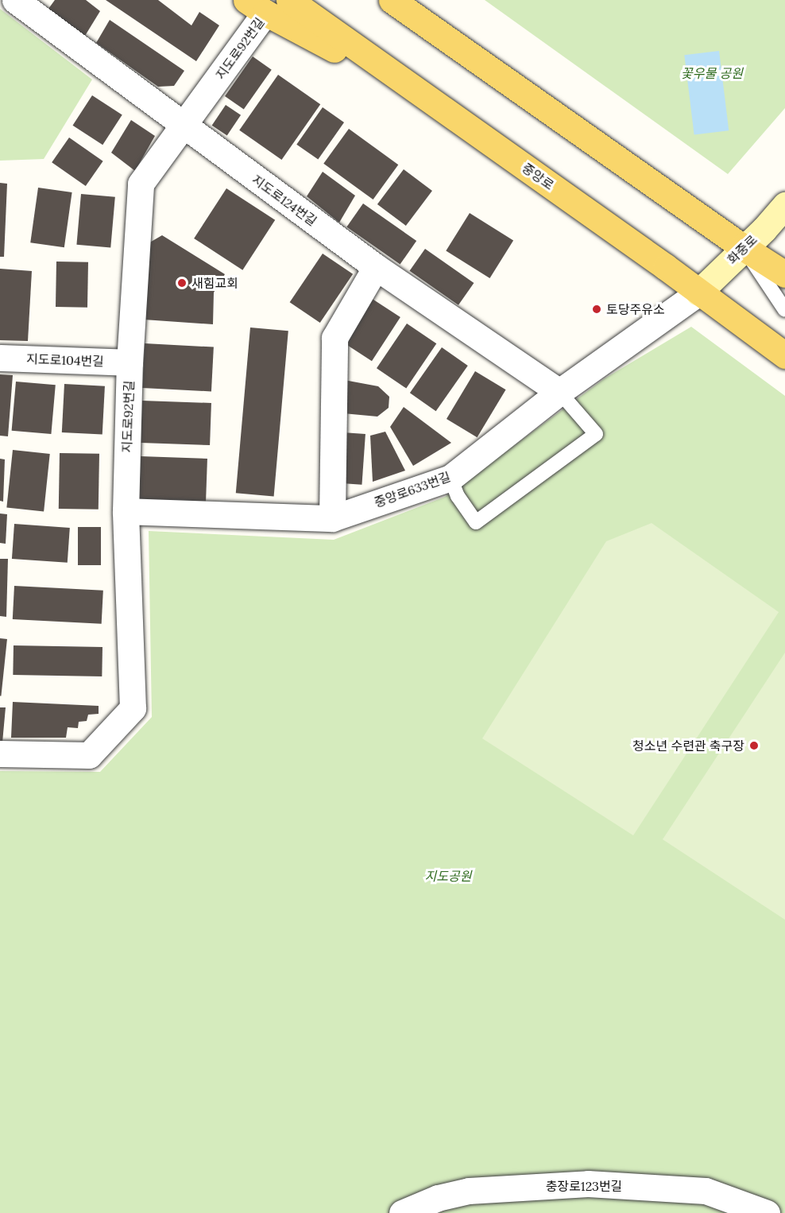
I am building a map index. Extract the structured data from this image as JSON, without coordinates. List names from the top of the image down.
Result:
{
  "streets": {
    "main road": ["중앙로", "화중로"],
    "street": [
      "지도로92번길",
      "지도로124번길",
      "지도로104번길",
      "중앙로633번길",
      "충장로123번길"
    ]
  },
  "crossings": [
    ["지도로92번길", "지도로124번길"],
    ["지도로92번길", "지도로104번길"],
    ["지도로92번길", "중앙로633번길"],
    ["중앙로", "화중로"],
    ["중앙로", "중앙로633번길"],
    ["지도로124번길", "중앙로633번길"],
    ["화중로", "중앙로633번길"]
  ],
  "parks": ["꽃우물 공원", "지도공원"],
  "places": ["새힘교회", "토당주유소", "청소년 수련관 축구장"]
}
